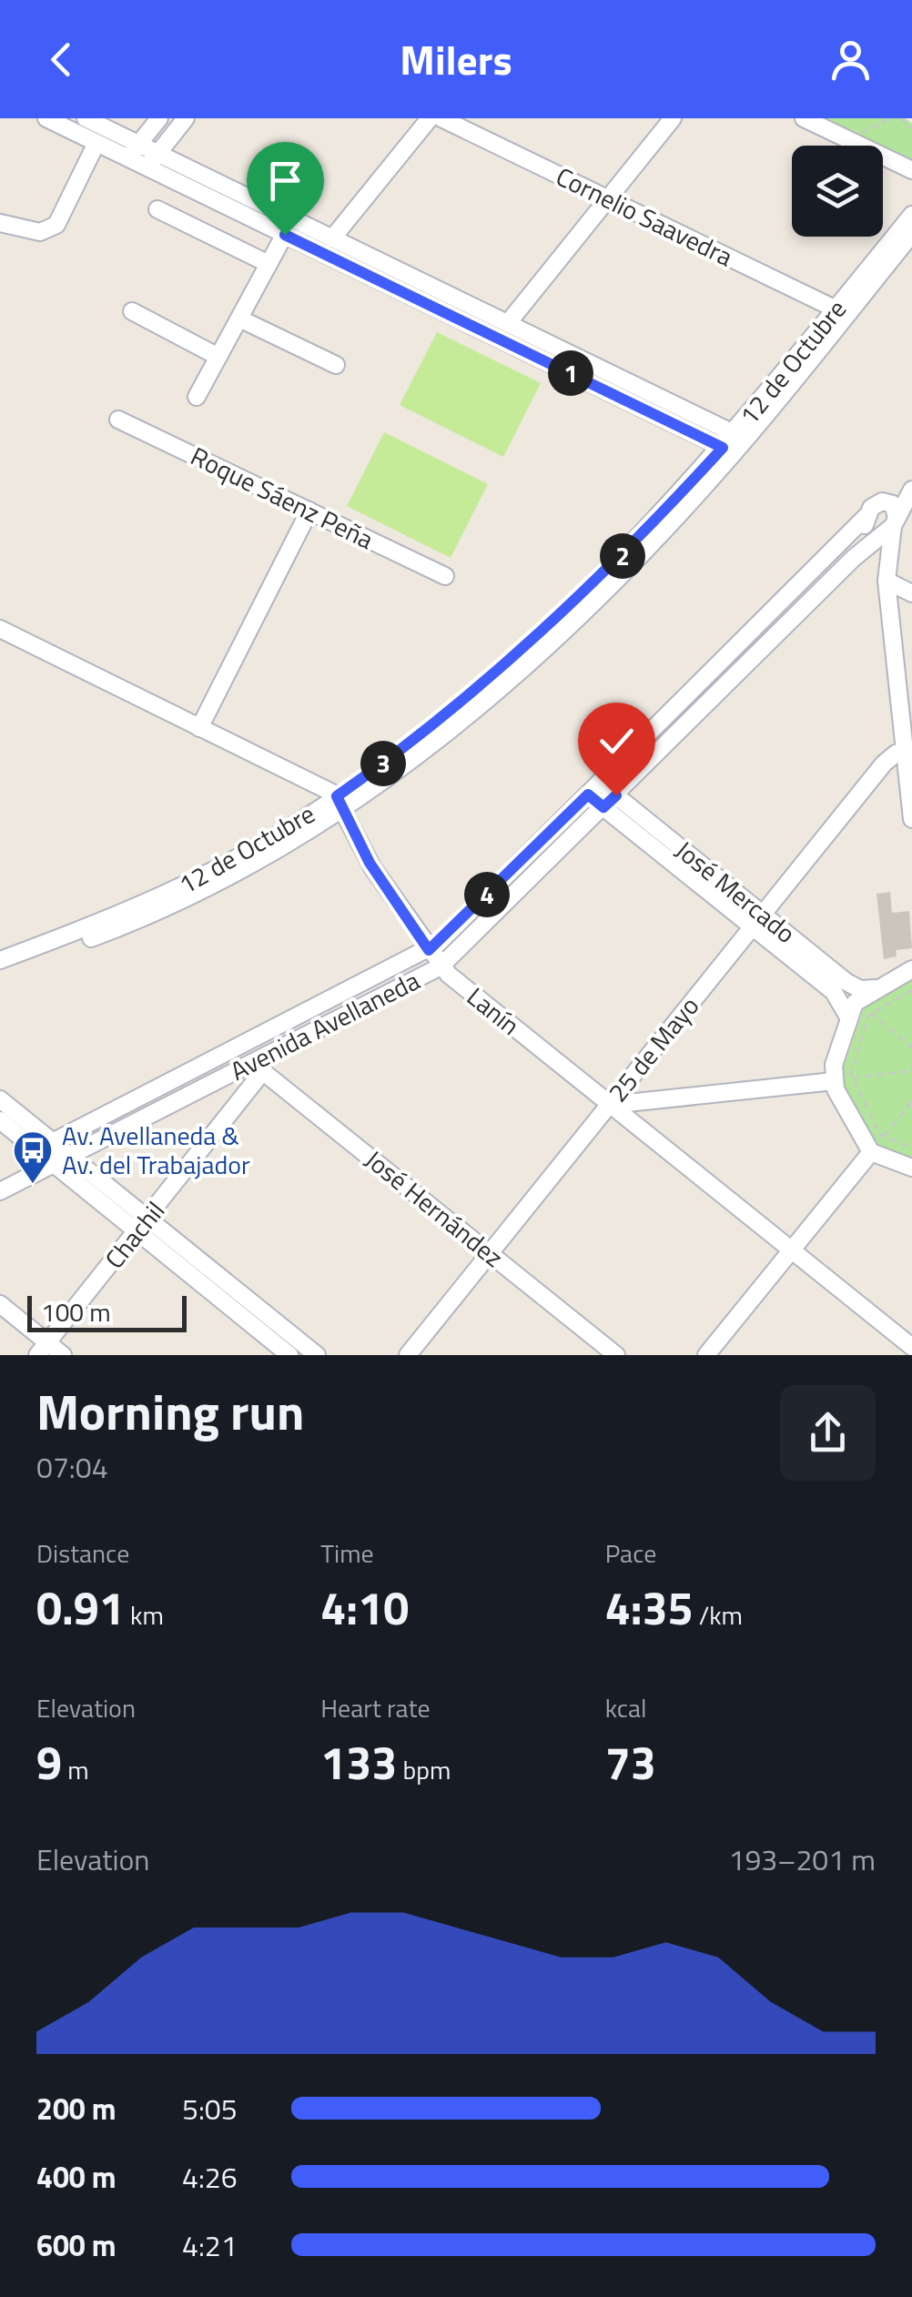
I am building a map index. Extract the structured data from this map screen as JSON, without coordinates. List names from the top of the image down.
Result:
{
  "streets": {
    "street": [
      "Cornelio Saavedra",
      "12 de Octubre",
      "Roque Sáenz Peña",
      "José Mercado",
      "Lanín",
      "Avenida Avellaneda",
      "25 de Mayo",
      "José Hernández",
      "Chachil"
    ]
  },
  "crossings": [
    ["Cornelio Saavedra", "12 de Octubre"],
    ["12 de Octubre", "Lanín"],
    ["José Mercado", "Avenida Avellaneda"],
    ["José Mercado", "25 de Mayo"],
    ["Lanín", "Avenida Avellaneda"],
    ["Lanín", "25 de Mayo"],
    ["Avenida Avellaneda", "José Hernández"],
    ["Avenida Avellaneda", "Chachil"],
    ["25 de Mayo", "José Hernández"],
    ["José Hernández", "Chachil"]
  ],
  "places": {
    "bus stop": ["Av. Avellaneda & Av. del Trabajador"]
  },
  "scale_bar": "100 m",
  "page": {
    "header": "Milers",
    "pins": [
      "1",
      "2",
      "3",
      "4"
    ],
    "scale": "100 m",
    "heading": ["Morning run", "07:04"],
    "stats": [
      ["Distance", "0.91 km"],
      ["Time", "4:10"],
      ["Pace", "4:35 /km"],
      ["Elevation", "9 m"],
      ["Heart rate", "133 bpm"],
      ["kcal", "73"]
    ],
    "chart": ["Elevation", "193–201 m"],
    "list": [
      {
        "name": "200 m",
        "note": "5:05"
      },
      {
        "name": "400 m",
        "note": "4:26"
      },
      {
        "name": "600 m",
        "note": "4:21"
      }
    ]
  }
}
